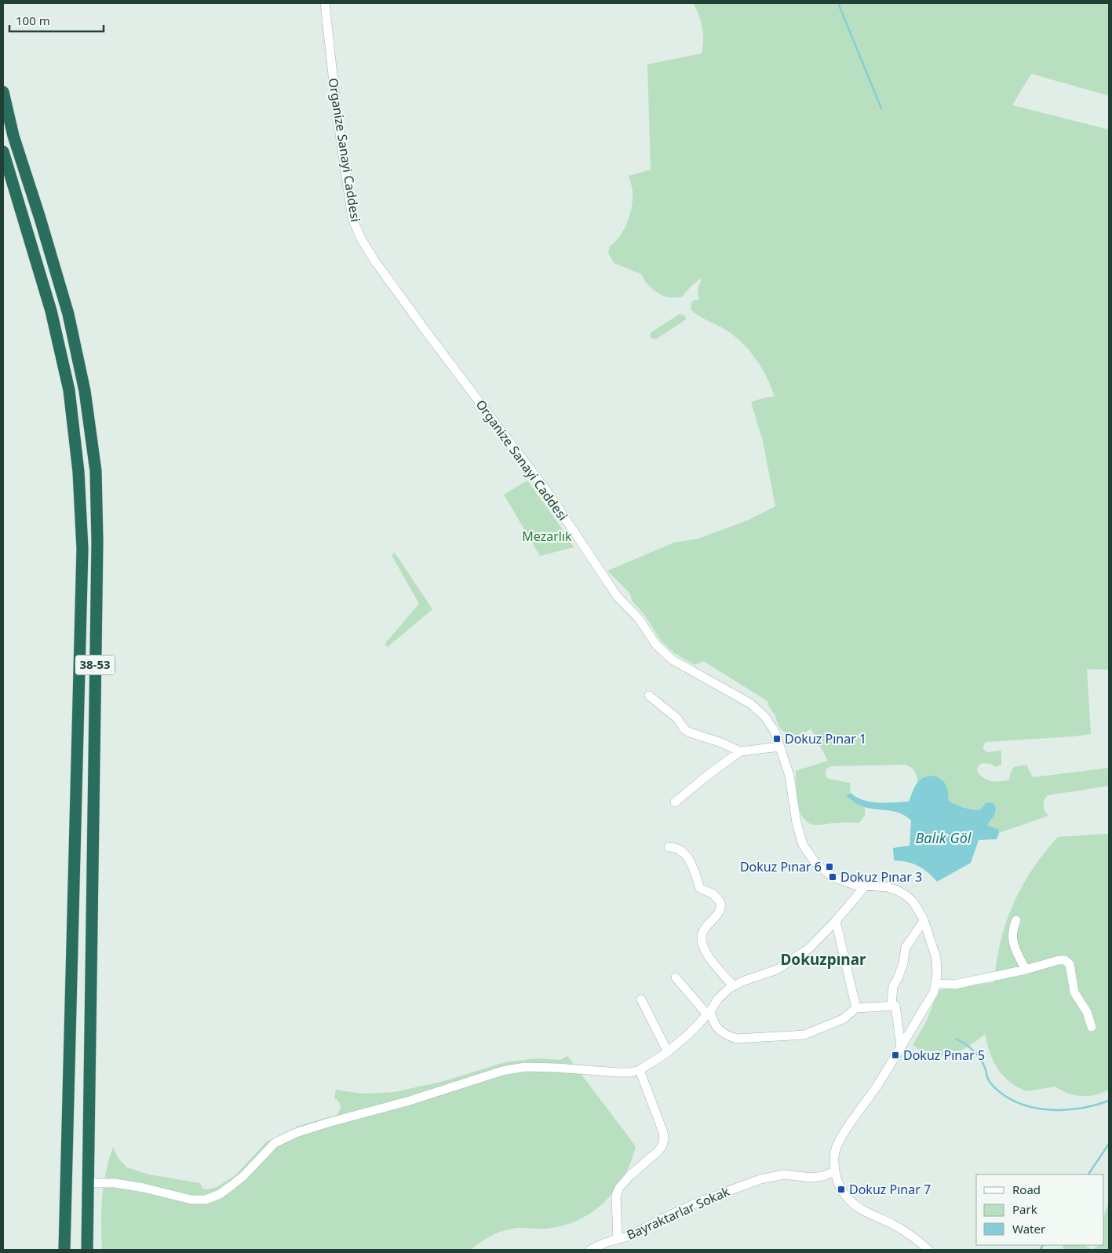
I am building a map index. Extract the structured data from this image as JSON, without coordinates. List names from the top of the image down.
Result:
{
  "streets": {
    "highway": ["38-53"],
    "street": ["Organize Sanayi Caddesi", "Bayraktarlar Sokak"]
  },
  "crossings": [
    ["Organize Sanayi Caddesi", "Bayraktarlar Sokak"]
  ],
  "districts": ["Dokuzpınar"],
  "water": ["Balık Göl"],
  "parks": ["Mezarlık"],
  "places": {
    "transit": [
      "Dokuz Pınar 1",
      "Dokuz Pınar 6",
      "Dokuz Pınar 3",
      "Dokuz Pınar 5",
      "Dokuz Pınar 7"
    ]
  },
  "legend": ["Road", "Park", "Water"],
  "scale_bar": "100 m"
}
